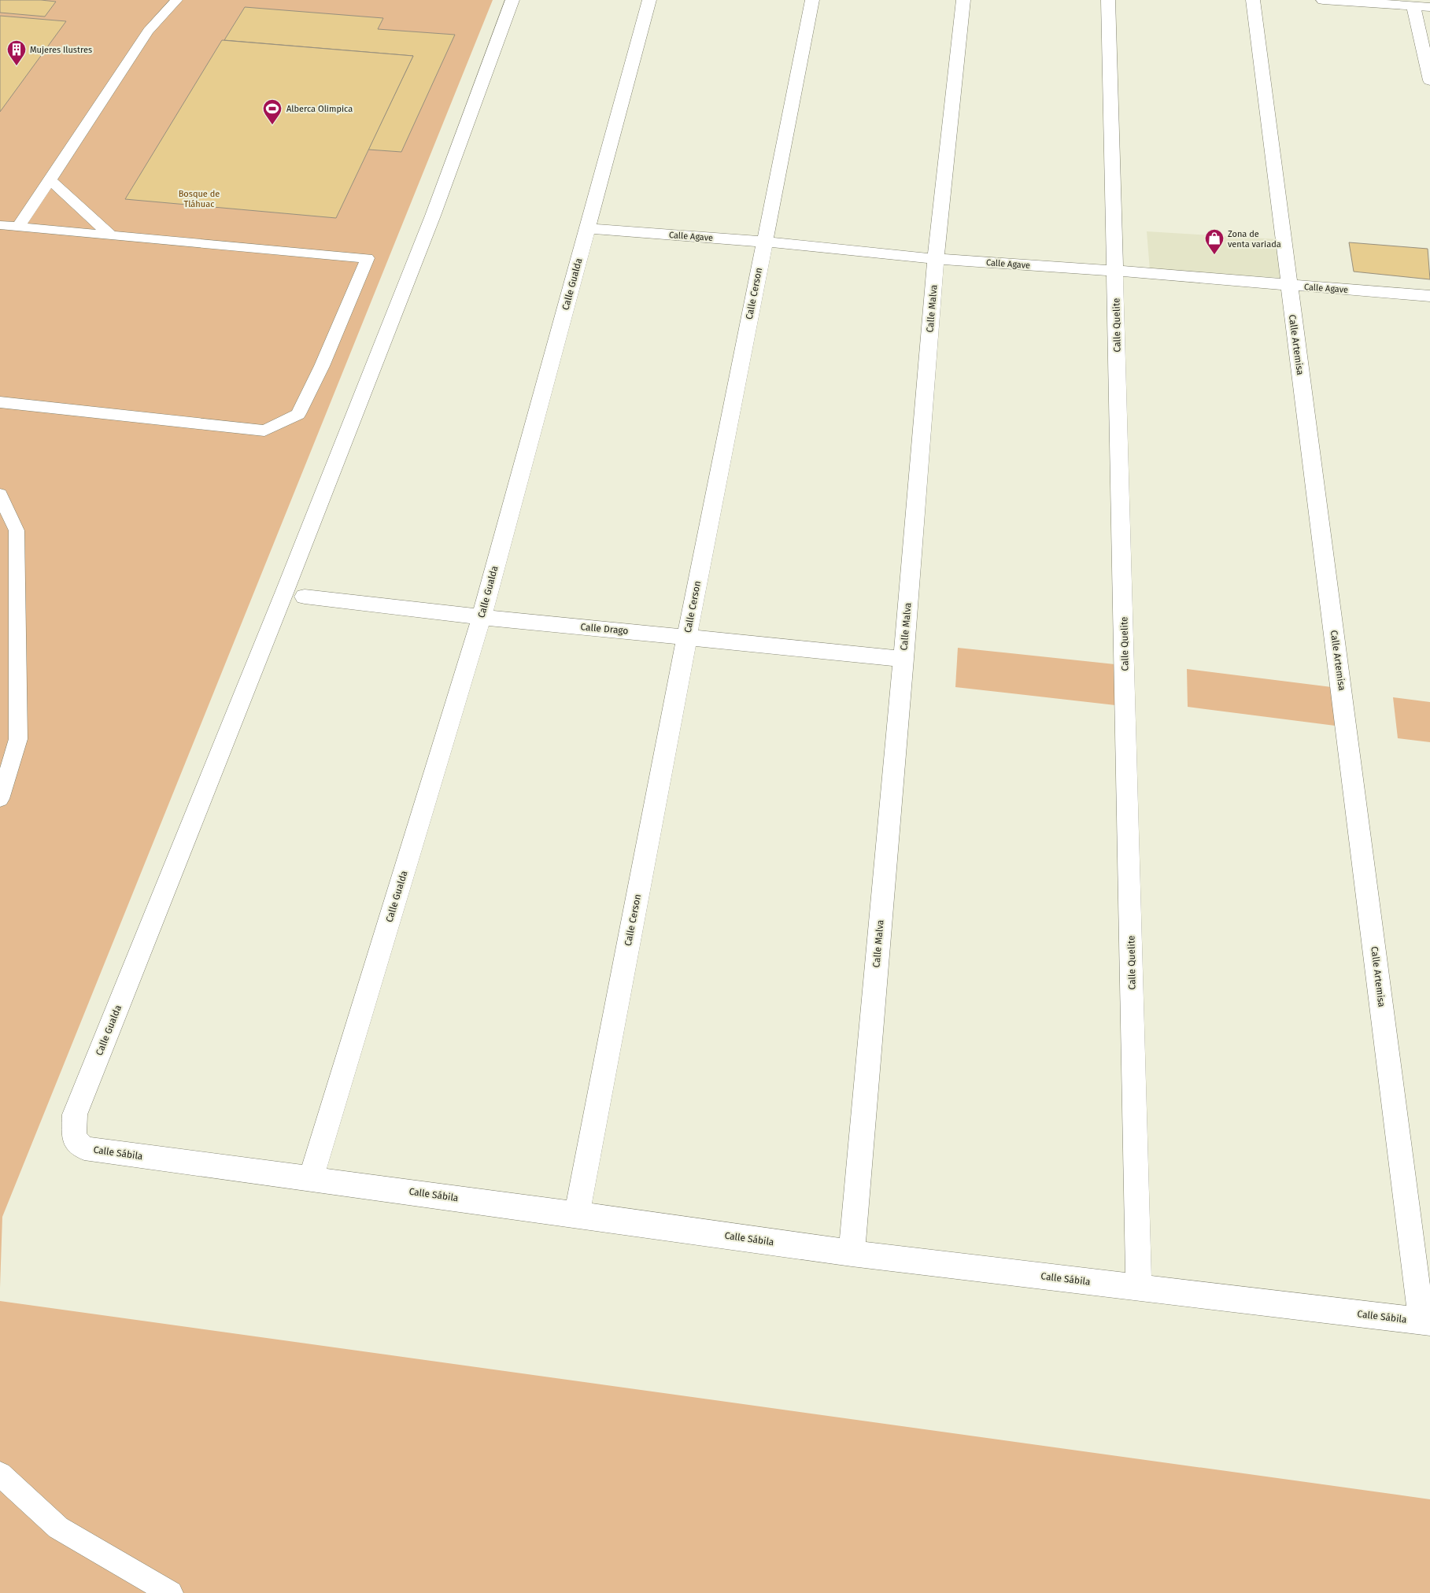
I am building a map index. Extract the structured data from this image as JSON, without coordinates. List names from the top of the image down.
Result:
{
  "streets": {
    "street": [
      "Calle Agave",
      "Calle Gualda",
      "Calle Cerson",
      "Calle Malva",
      "Calle Quelite",
      "Calle Artemisa",
      "Calle Drago",
      "Calle Sábila"
    ]
  },
  "crossings": [
    ["Calle Agave", "Calle Gualda"],
    ["Calle Agave", "Calle Cerson"],
    ["Calle Agave", "Calle Malva"],
    ["Calle Agave", "Calle Quelite"],
    ["Calle Agave", "Calle Artemisa"],
    ["Calle Gualda", "Calle Drago"],
    ["Calle Gualda", "Calle Sábila"],
    ["Calle Cerson", "Calle Drago"],
    ["Calle Cerson", "Calle Sábila"],
    ["Calle Malva", "Calle Drago"],
    ["Calle Malva", "Calle Sábila"],
    ["Calle Quelite", "Calle Sábila"],
    ["Calle Artemisa", "Calle Sábila"]
  ],
  "parks": ["Bosque de Tláhuac"],
  "places": {
    "building": ["Mujeres Ilustres"],
    "sports": ["Alberca Olimpica"],
    "shop": ["Zona de venta variada"]
  }
}
